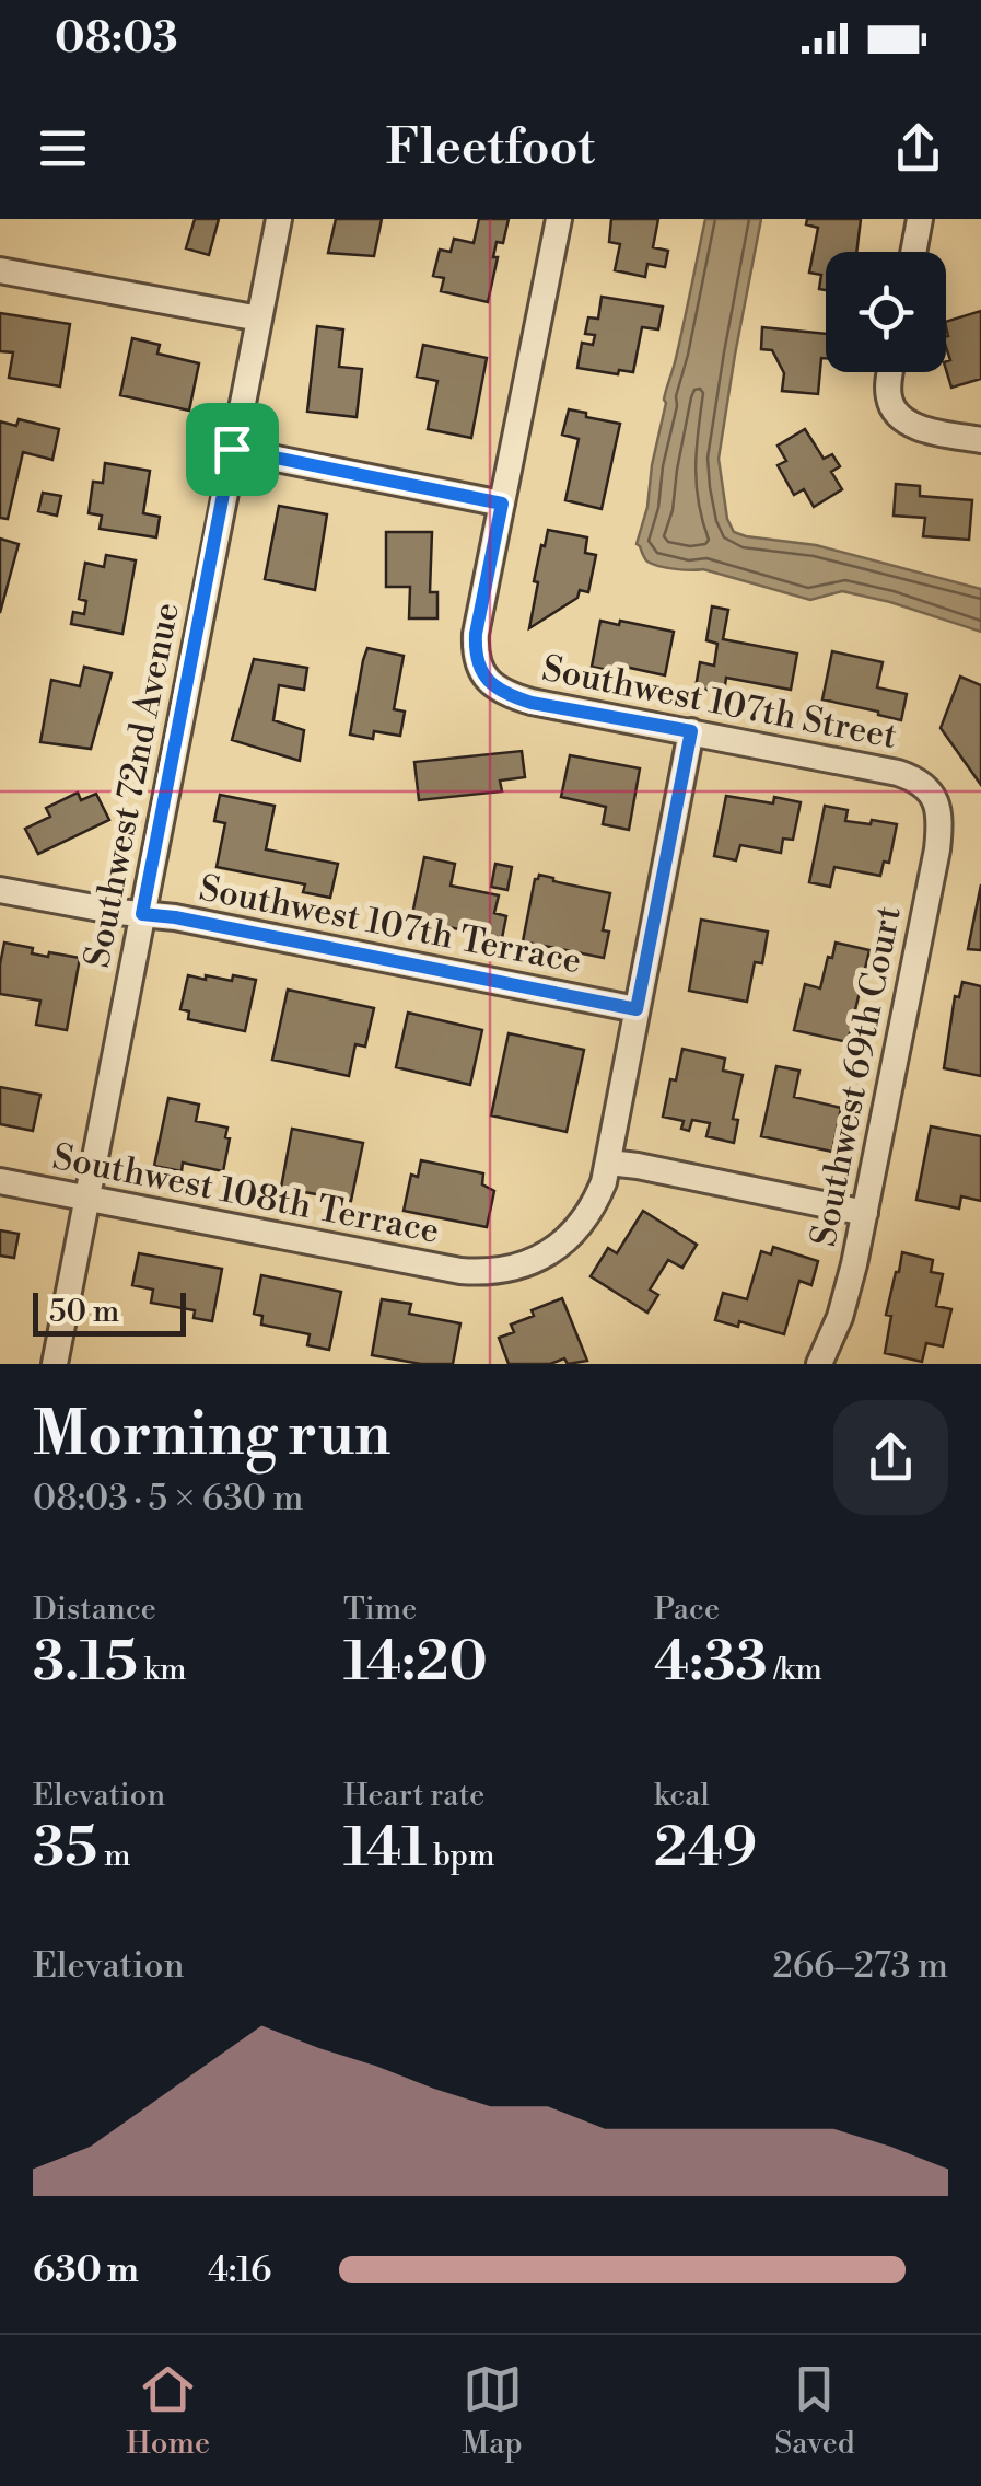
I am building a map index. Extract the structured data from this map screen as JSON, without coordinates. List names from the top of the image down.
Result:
{
  "streets": {
    "street": [
      "Southwest 107th Street",
      "Southwest 72nd Avenue",
      "Southwest 107th Terrace",
      "Southwest 69th Court",
      "Southwest 108th Terrace"
    ]
  },
  "crossings": [
    ["Southwest 107th Street", "Southwest 69th Court"],
    ["Southwest 107th Street", "Southwest 108th Terrace"],
    ["Southwest 72nd Avenue", "Southwest 107th Terrace"],
    ["Southwest 72nd Avenue", "Southwest 108th Terrace"],
    ["Southwest 107th Terrace", "Southwest 108th Terrace"]
  ],
  "scale_bar": "50 m",
  "page": {
    "status": "08:03",
    "header": "Fleetfoot",
    "scale": "50 m",
    "heading": ["Morning run", "08:03 · 5 × 630 m"],
    "stats": [
      ["Distance", "3.15 km"],
      ["Time", "14:20"],
      ["Pace", "4:33 /km"],
      ["Elevation", "35 m"],
      ["Heart rate", "141 bpm"],
      ["kcal", "249"]
    ],
    "chart": ["Elevation", "266–273 m"],
    "list": [
      {
        "name": "630 m",
        "note": "4:16"
      }
    ],
    "tabs": ["Home", "Map", "Saved"]
  }
}
